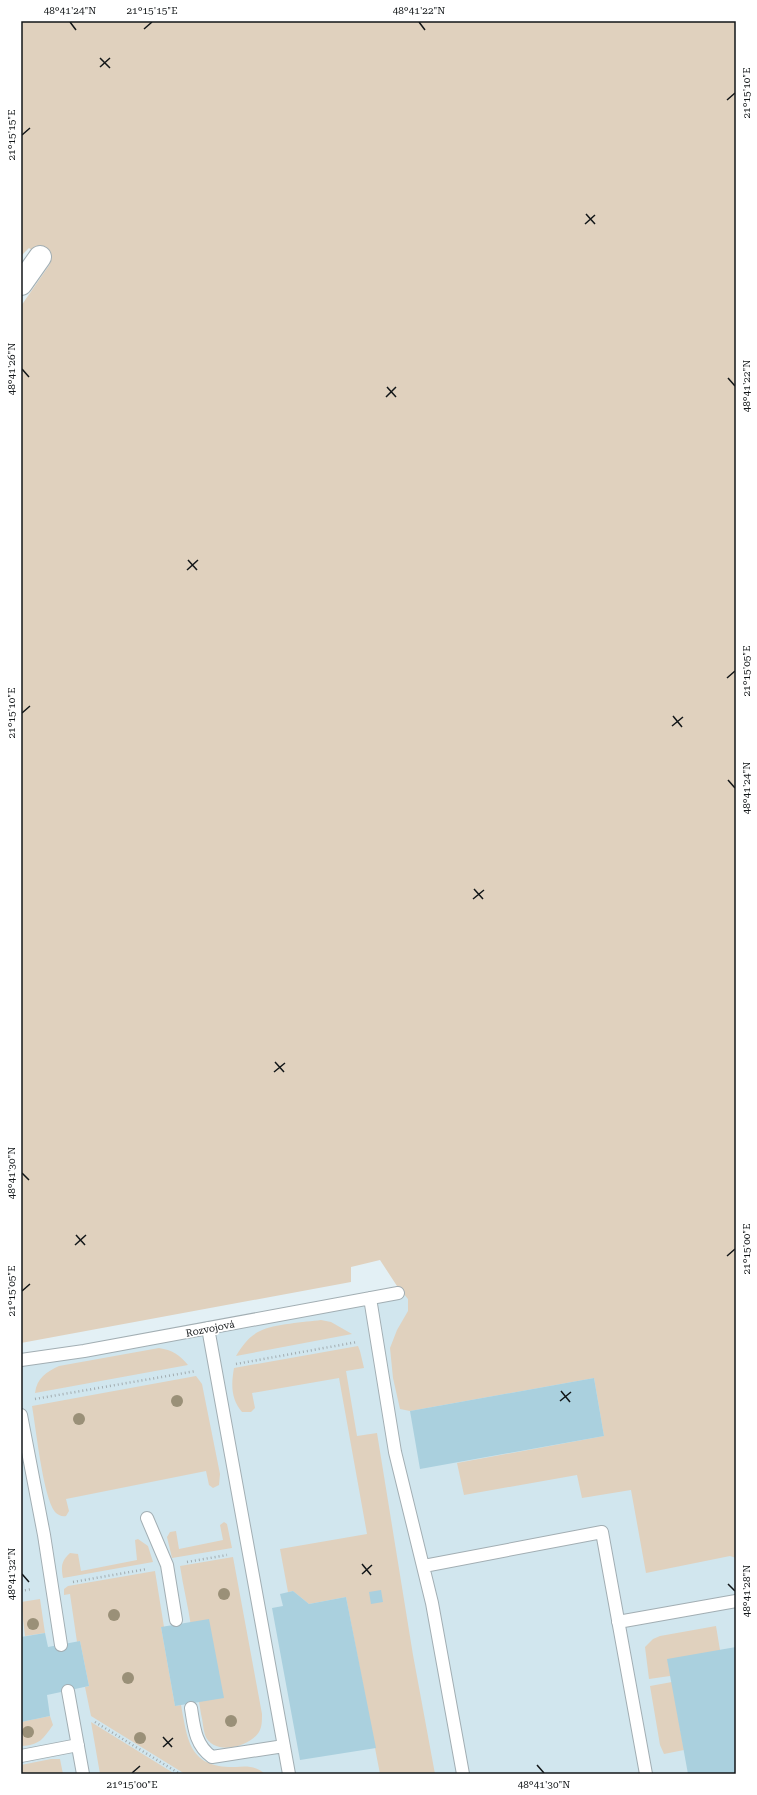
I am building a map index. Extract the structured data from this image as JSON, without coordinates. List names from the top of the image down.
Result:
{
  "streets": {
    "lane": ["Rozvojová"]
  },
  "coordinates": [
    "48°41'24\"N",
    "21°15'15\"E",
    "48°41'22\"N",
    "21°15'10\"E",
    "48°41'26\"N",
    "21°15'05\"E",
    "48°41'30\"N",
    "21°15'00\"E",
    "48°41'32\"N",
    "48°41'28\"N"
  ]
}
